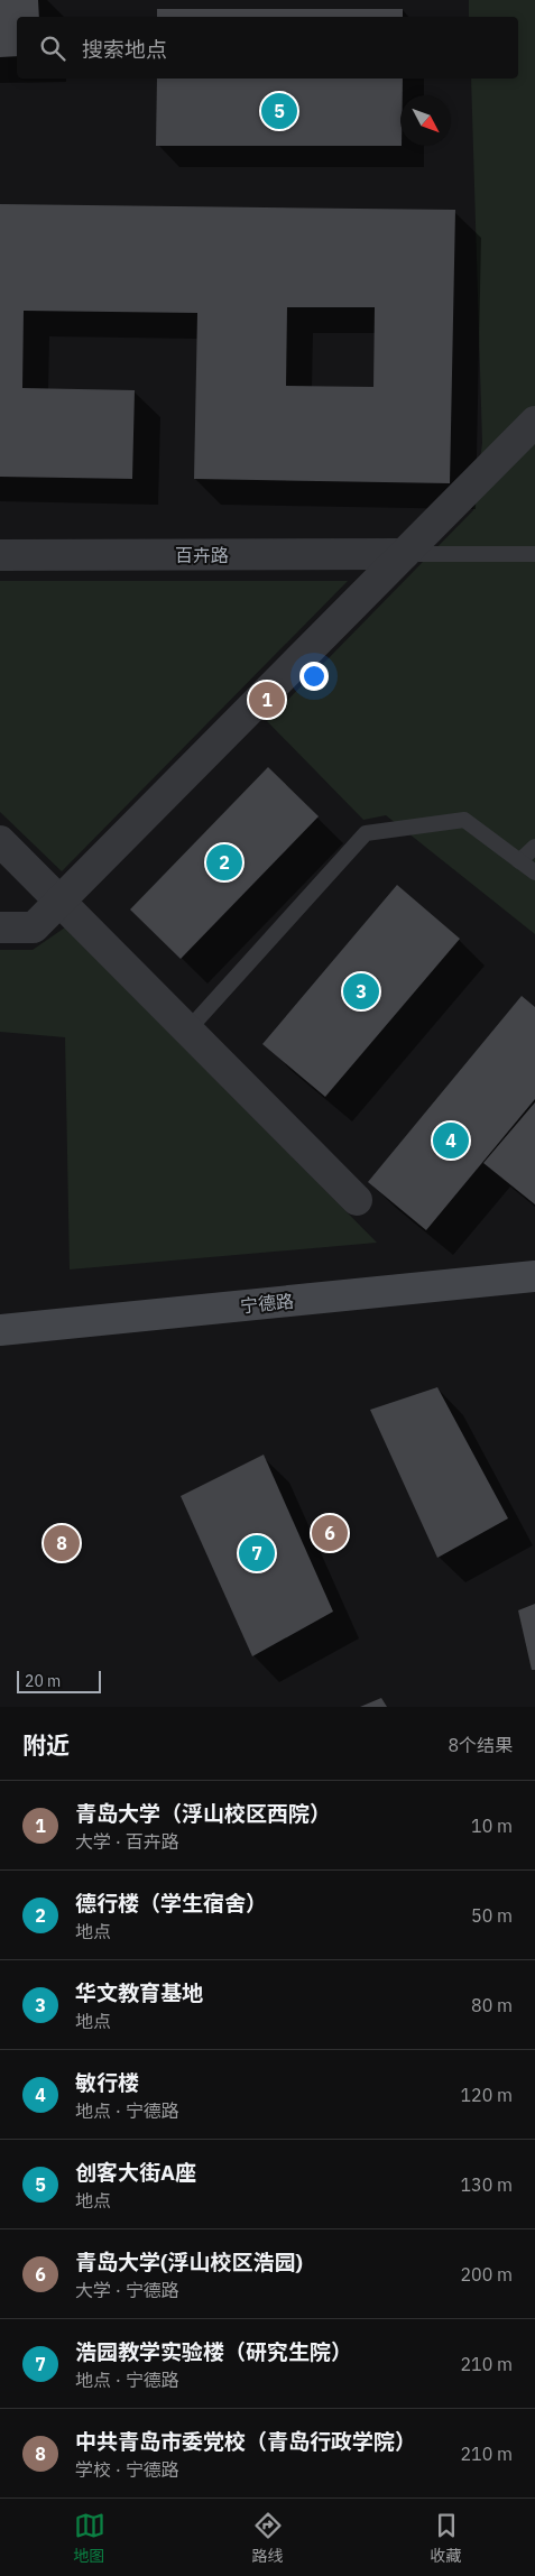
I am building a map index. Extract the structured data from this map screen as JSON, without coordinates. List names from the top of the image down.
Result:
{
  "streets": {
    "street": ["百卉路", "宁德路"]
  },
  "scale_bar": "20 m",
  "north": "bottom right",
  "page": {
    "search": "搜索地点",
    "pins": [
      "5",
      "1",
      "2",
      "3",
      "4",
      "6",
      "8",
      "7"
    ],
    "scale": "20 m",
    "heading": ["附近", "8个结果"],
    "list": [
      {
        "mark": "1",
        "name": "青岛大学（浮山校区西院）",
        "note": "大学 · 百卉路",
        "value": "10 m"
      },
      {
        "mark": "2",
        "name": "德行楼（学生宿舍）",
        "note": "地点",
        "value": "50 m"
      },
      {
        "mark": "3",
        "name": "华文教育基地",
        "note": "地点",
        "value": "80 m"
      },
      {
        "mark": "4",
        "name": "敏行楼",
        "note": "地点 · 宁德路",
        "value": "120 m"
      },
      {
        "mark": "5",
        "name": "创客大街A座",
        "note": "地点",
        "value": "130 m"
      },
      {
        "mark": "6",
        "name": "青岛大学(浮山校区浩园)",
        "note": "大学 · 宁德路",
        "value": "200 m"
      },
      {
        "mark": "7",
        "name": "浩园教学实验楼（研究生院）",
        "note": "地点 · 宁德路",
        "value": "210 m"
      },
      {
        "mark": "8",
        "name": "中共青岛市委党校（青岛行政学院）",
        "note": "学校 · 宁德路",
        "value": "210 m"
      }
    ],
    "nav": ["地图", "路线", "收藏"]
  }
}
